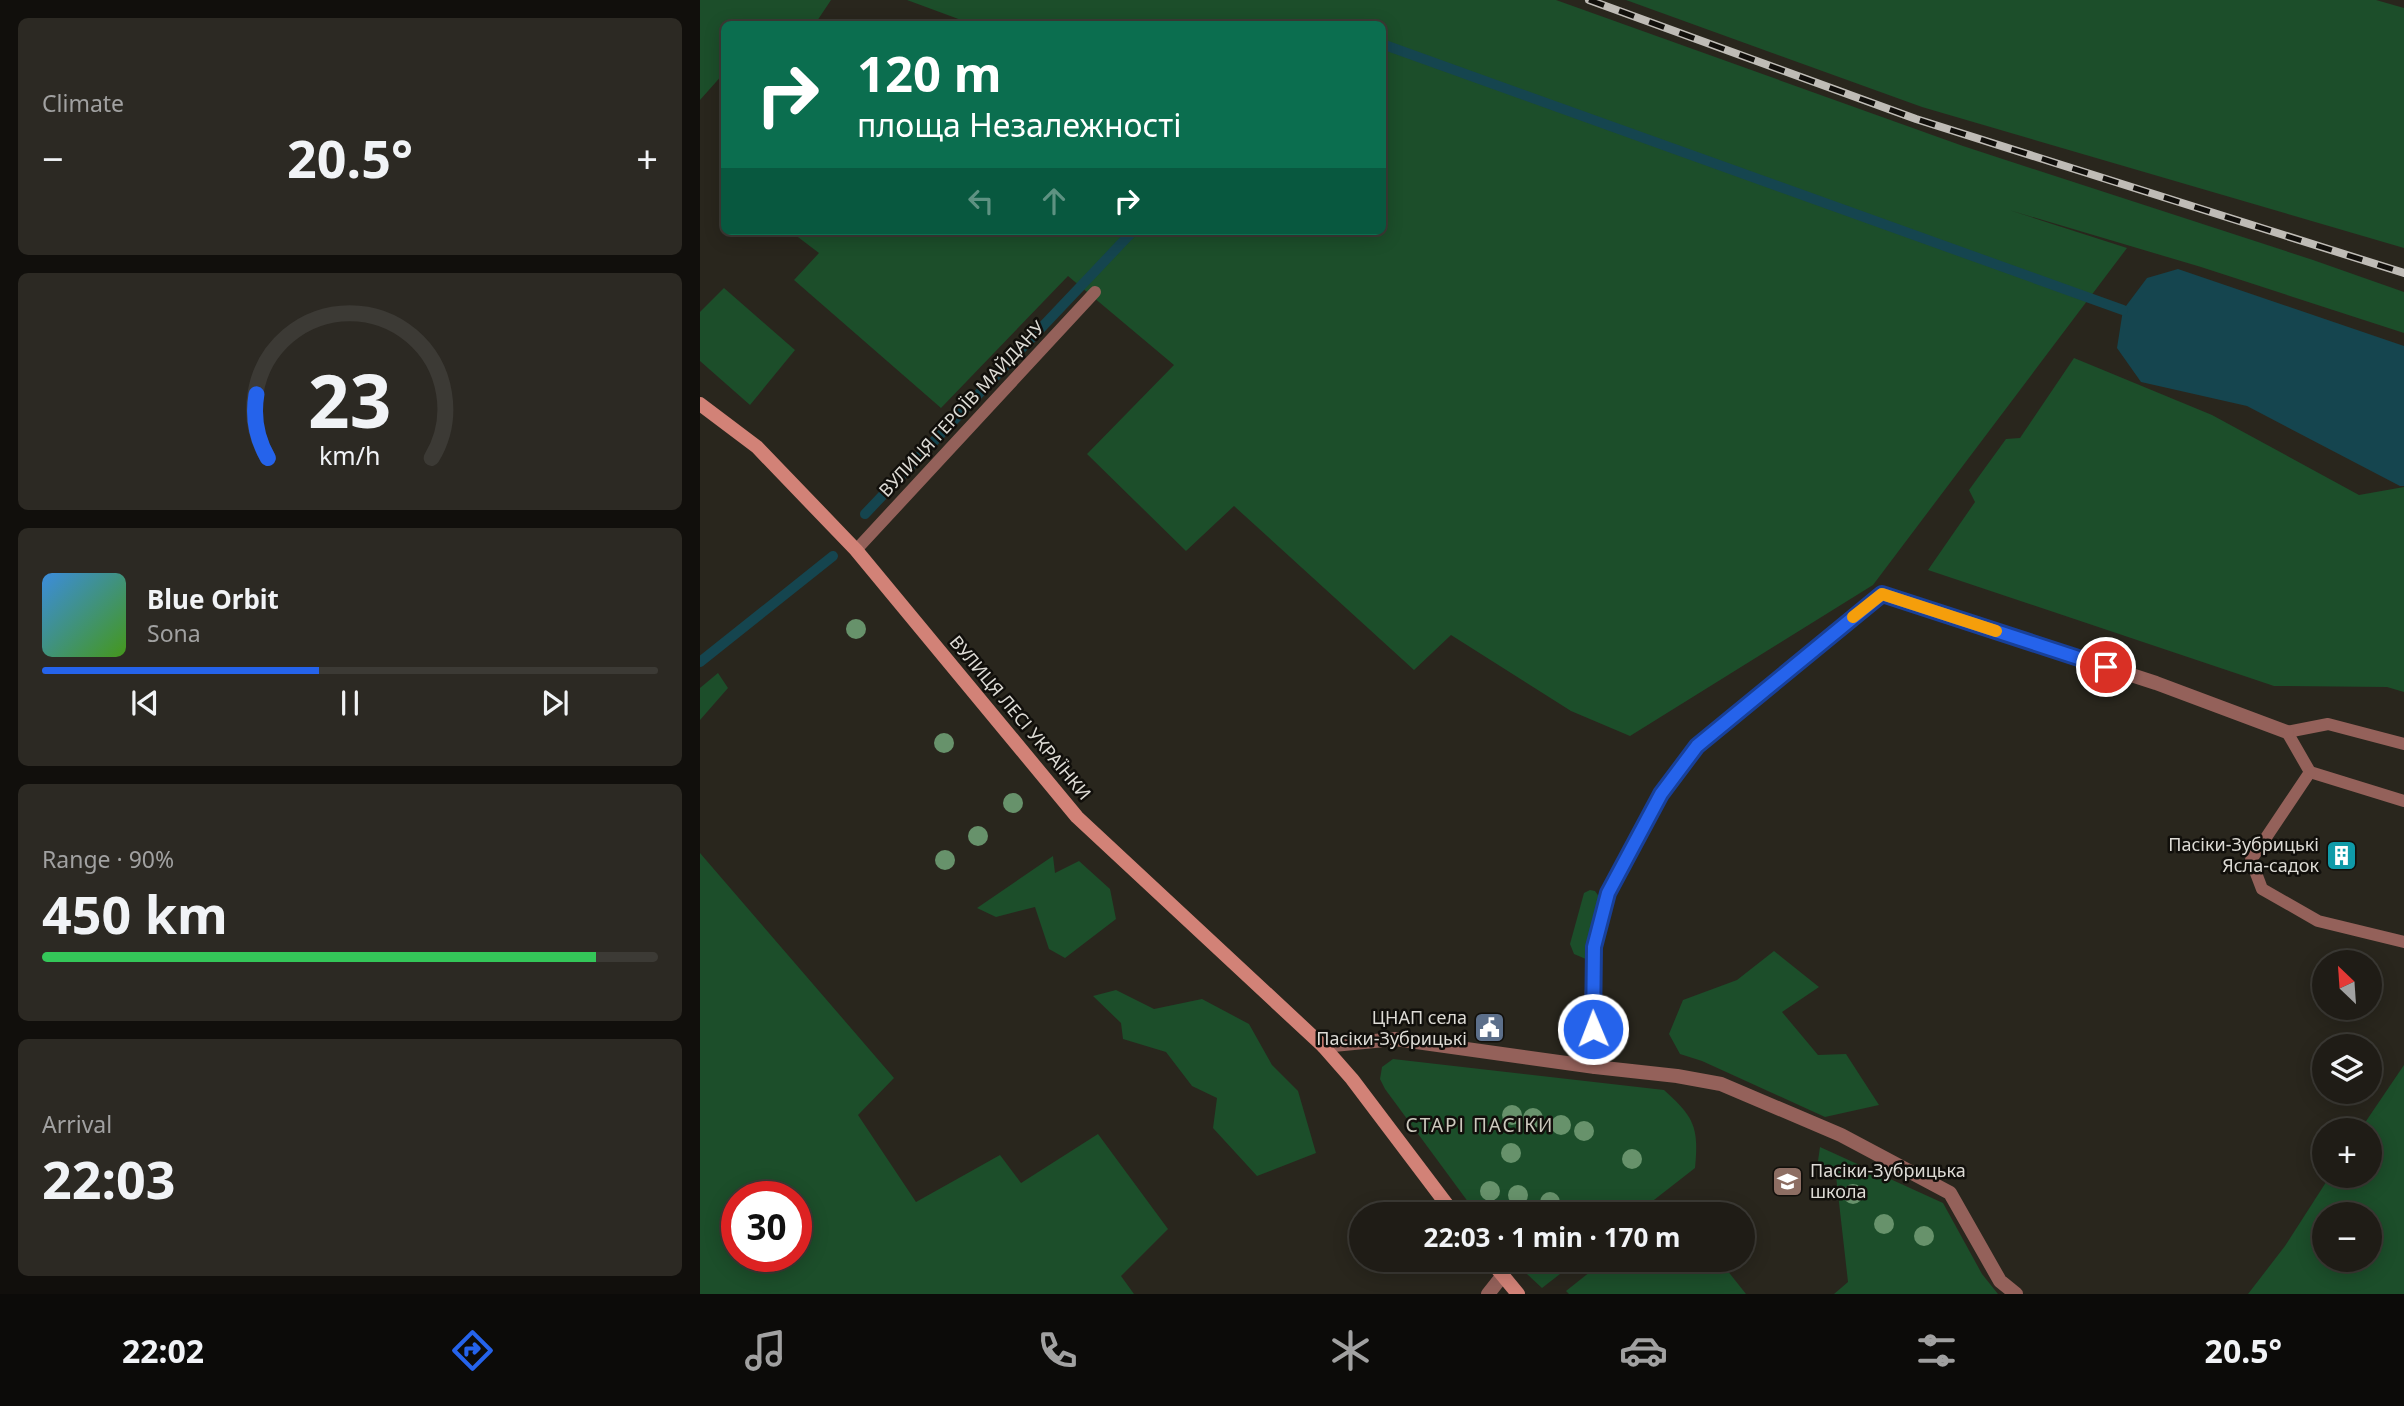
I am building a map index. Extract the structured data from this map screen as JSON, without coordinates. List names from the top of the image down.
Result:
{
  "streets": {
    "main road": ["ВУЛИЦЯ ЛЕСІ УКРАЇНКИ"],
    "lane": ["ВУЛИЦЯ ГЕРОЇВ МАЙДАНУ"]
  },
  "crossings": [
    ["ВУЛИЦЯ ГЕРОЇВ МАЙДАНУ", "ВУЛИЦЯ ЛЕСІ УКРАЇНКИ"]
  ],
  "districts": ["СТАРІ ПАСІКИ"],
  "places": {
    "building": ["Пасіки-Зубрицькі Ясла-садок"],
    "public building": ["ЦНАП села Пасіки-Зубрицькі"],
    "school or university": ["Пасіки-Зубрицька школа"]
  },
  "north": "top left",
  "page": {
    "tile": [
      "Climate",
      ["Range · 90%", "450 km"],
      ["Arrival", "22:03"]
    ],
    "turn": ["120 m", "площа Незалежності"],
    "heat": ["−", "20.5°", "+"],
    "song": ["Blue Orbit", "Sona"],
    "map_buttons": ["+", "−"],
    "limit": "30",
    "trip": "22:03 · 1 min · 170 m",
    "tabs": ["22:02", "20.5°"],
    "gauge": ["23", "km/h"]
  }
}
